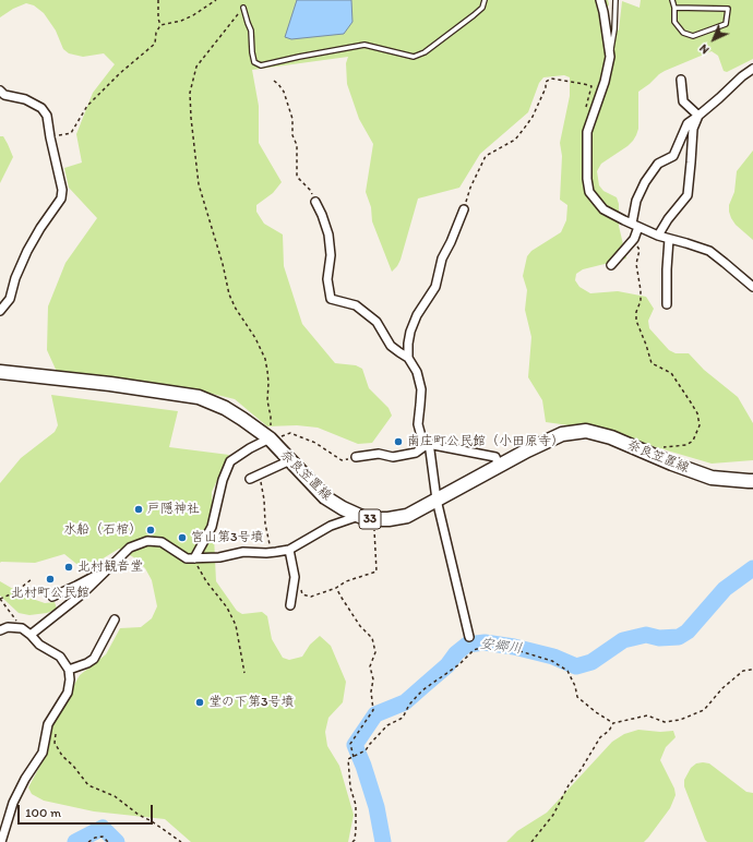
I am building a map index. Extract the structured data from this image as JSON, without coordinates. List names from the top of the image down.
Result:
{
  "streets": {
    "main road": ["奈良笠置線", "33"]
  },
  "water": ["安郷川"],
  "places": [
    "南庄町公民館（小田原寺）",
    "戸隠神社",
    "水船（石棺）",
    "宮山第3号墳",
    "北村観音堂",
    "北村町公民館",
    "堂の下第3号墳"
  ],
  "scale_bar": "100 m",
  "north": "bottom left"
}
